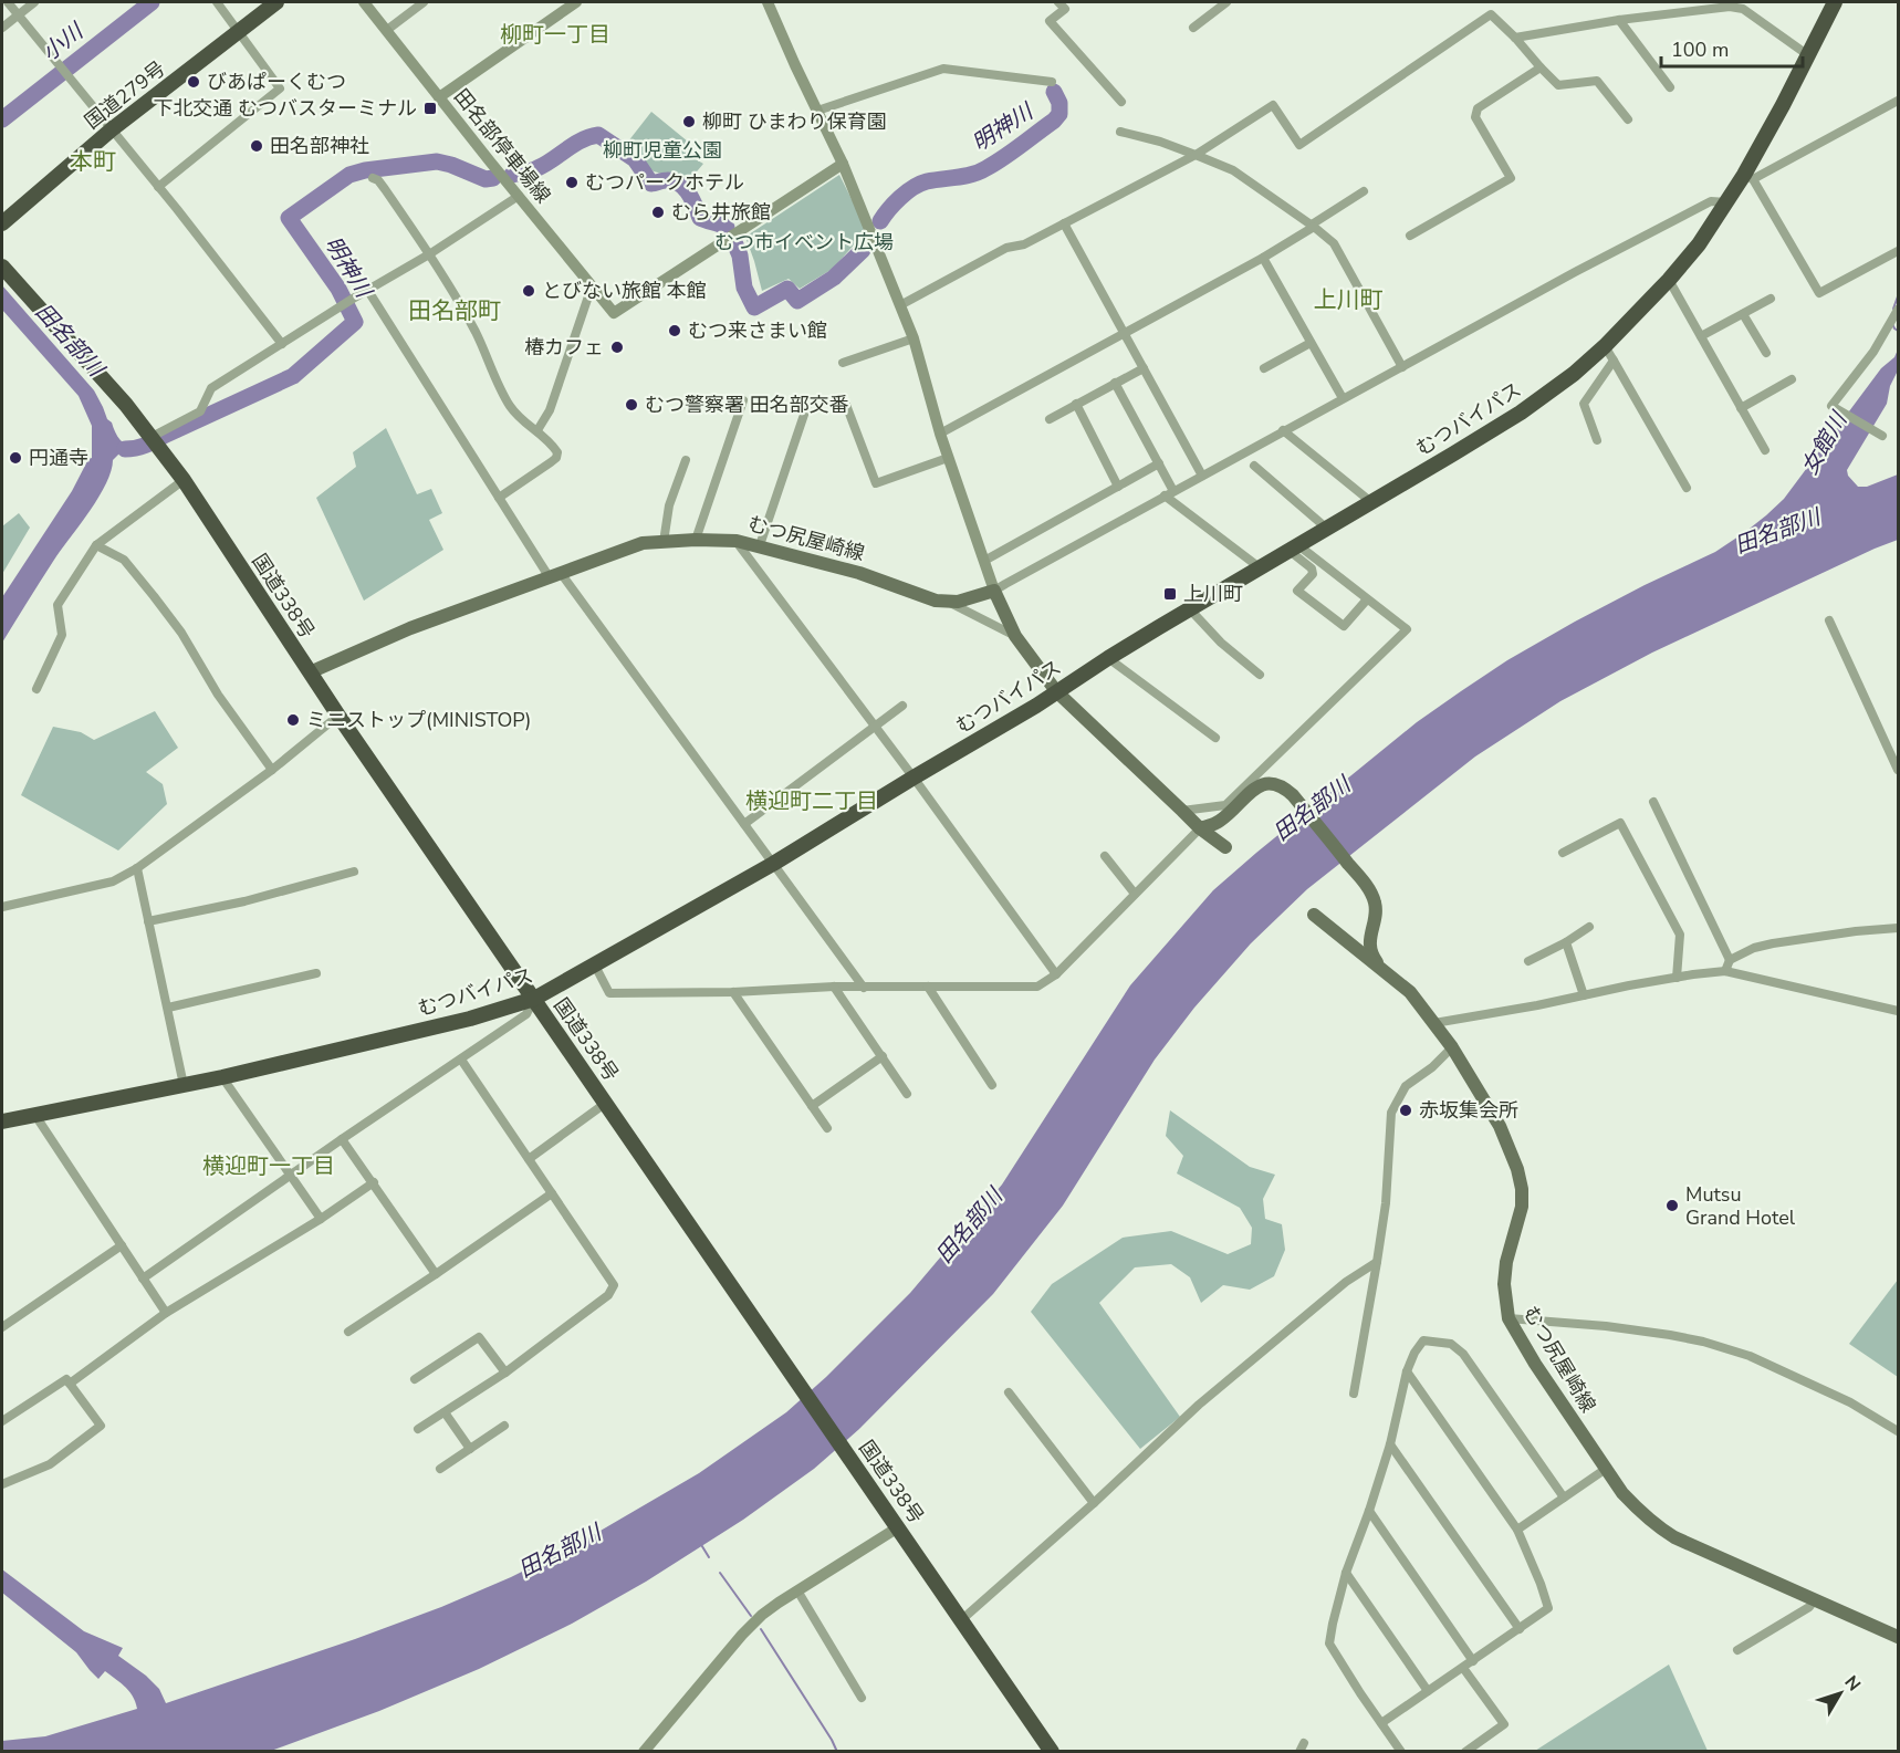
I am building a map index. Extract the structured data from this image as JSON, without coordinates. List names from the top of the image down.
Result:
{
  "streets": {
    "highway": ["国道279号", "むつバイパス", "国道338号"],
    "main road": ["むつ尻屋崎線"],
    "street": ["田名部停車場線"]
  },
  "crossings": [
    ["むつバイパス", "国道338号"],
    ["むつ尻屋崎線", "国道338号"]
  ],
  "districts": [
    "柳町一丁目",
    "本町",
    "上川町",
    "田名部町",
    "横迎町二丁目",
    "横迎町一丁目"
  ],
  "water": [
    "小川",
    "明神川",
    "田名部川",
    "女館川"
  ],
  "parks": ["柳町児童公園", "むつ市イベント広場"],
  "places": {
    "other": [
      "びあぱーくむつ",
      "柳町 ひまわり保育園",
      "田名部神社",
      "むつパークホテル",
      "むら井旅館",
      "とびない旅館 本館",
      "むつ来さまい館",
      "椿カフェ",
      "むつ警察署 田名部交番",
      "円通寺",
      "ミニストップ(MINISTOP)",
      "赤坂集会所",
      "Mutsu Grand Hotel"
    ],
    "transit": ["下北交通 むつバスターミナル", "上川町"]
  },
  "scale_bar": "100 m",
  "north": "top right"
}
